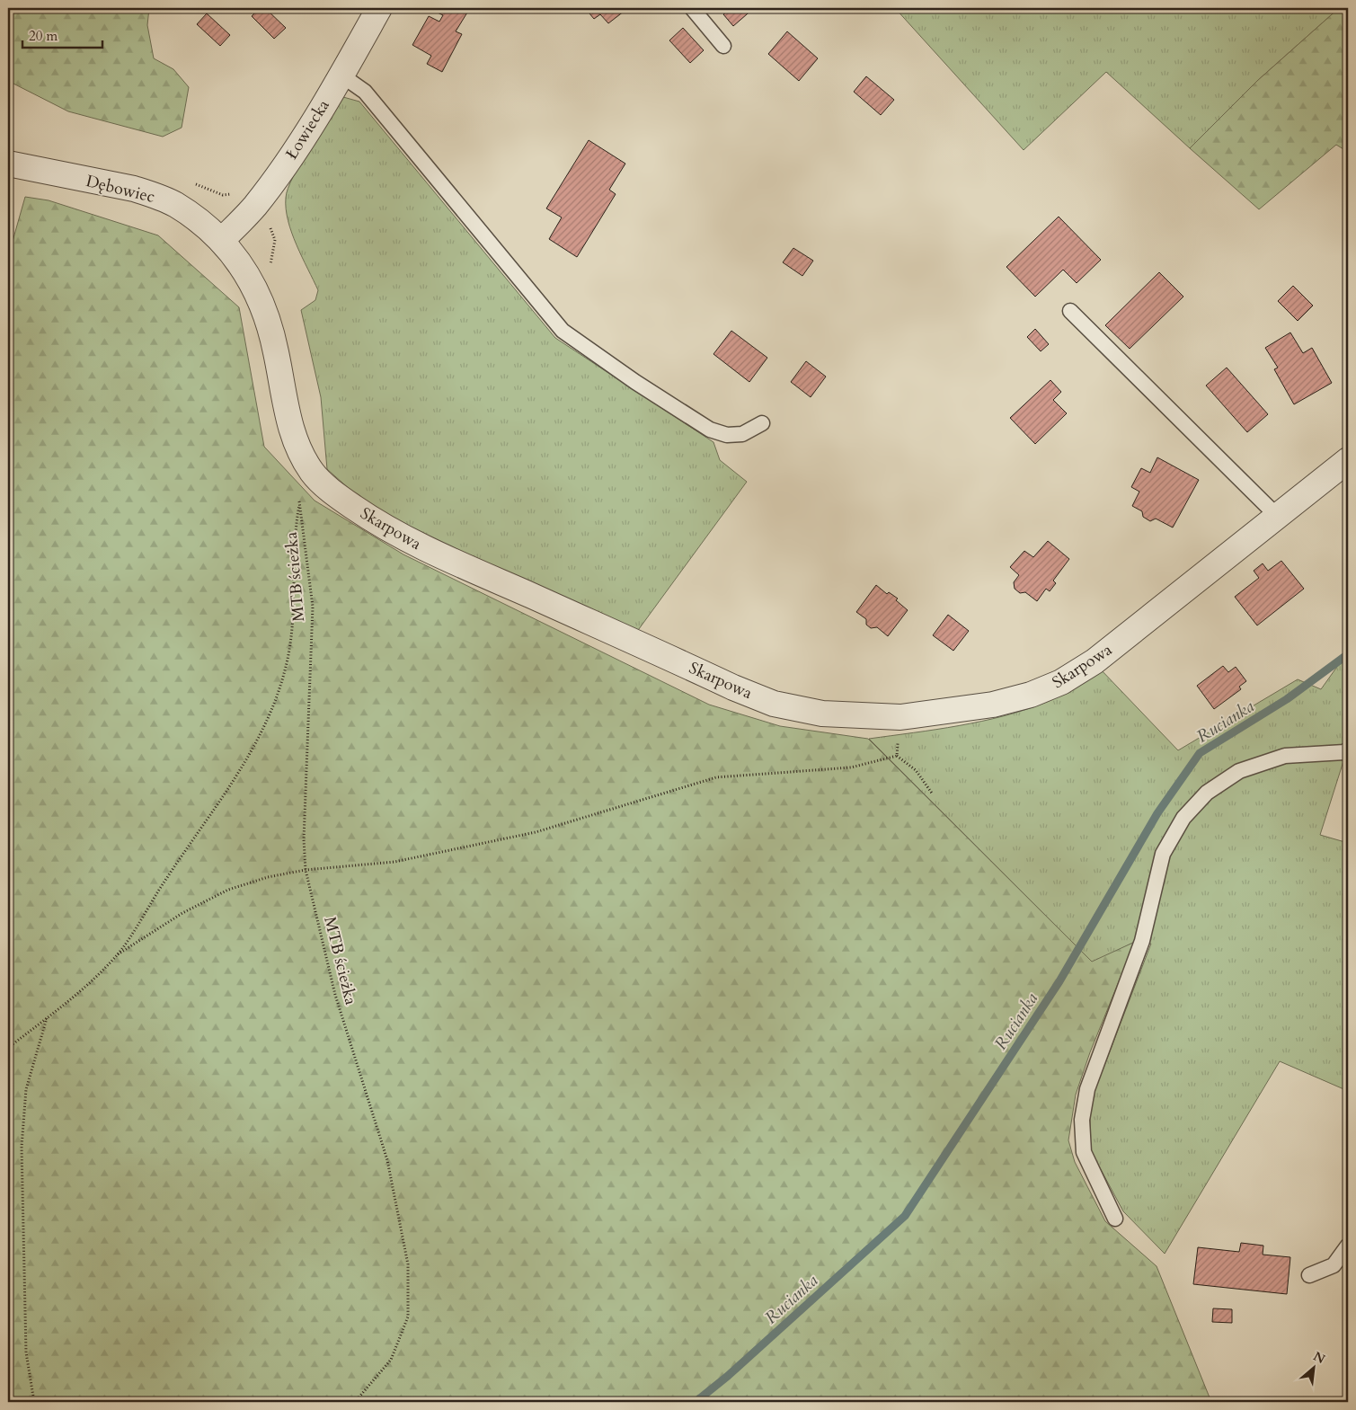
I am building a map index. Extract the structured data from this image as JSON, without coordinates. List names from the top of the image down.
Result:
{
  "streets": {
    "street": ["Łowiecka", "Dębowiec", "Skarpowa"],
    "path": ["MTB ścieżka"]
  },
  "crossings": [
    ["Łowiecka", "Dębowiec"],
    ["Łowiecka", "Skarpowa"],
    ["Dębowiec", "Skarpowa"]
  ],
  "water": ["Rucianka"],
  "scale_bar": "20 m",
  "north": "top right"
}
